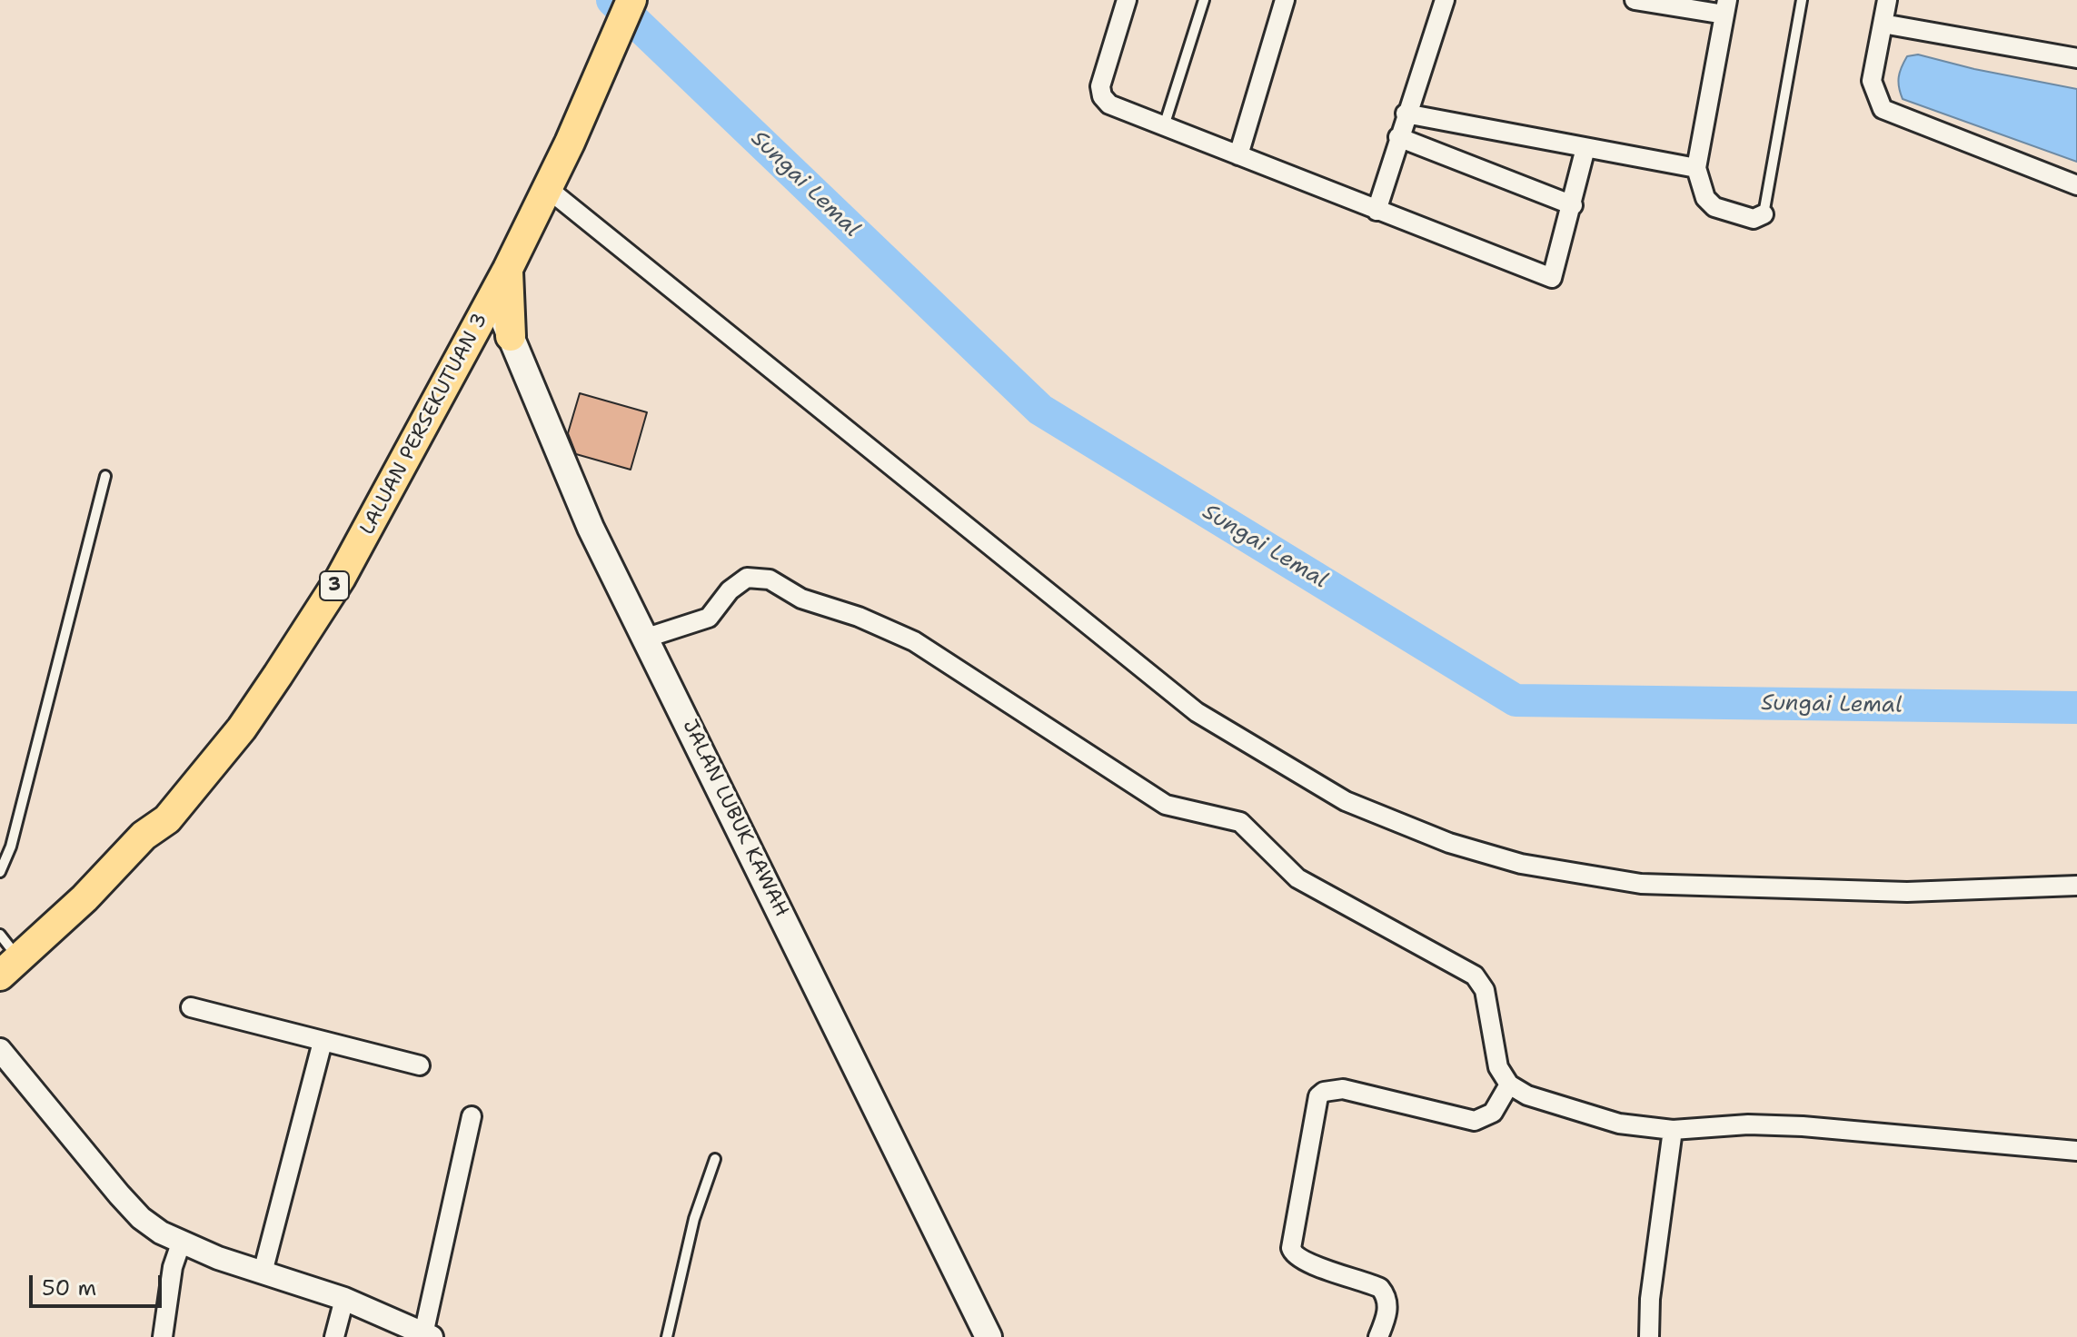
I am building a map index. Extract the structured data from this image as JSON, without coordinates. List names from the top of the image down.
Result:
{
  "streets": {
    "highway": ["LALUAN PERSEKUTUAN 3", "3"],
    "main road": ["JALAN LUBUK KAWAH"]
  },
  "water": ["Sungai Lemal"],
  "scale_bar": "50 m"
}
